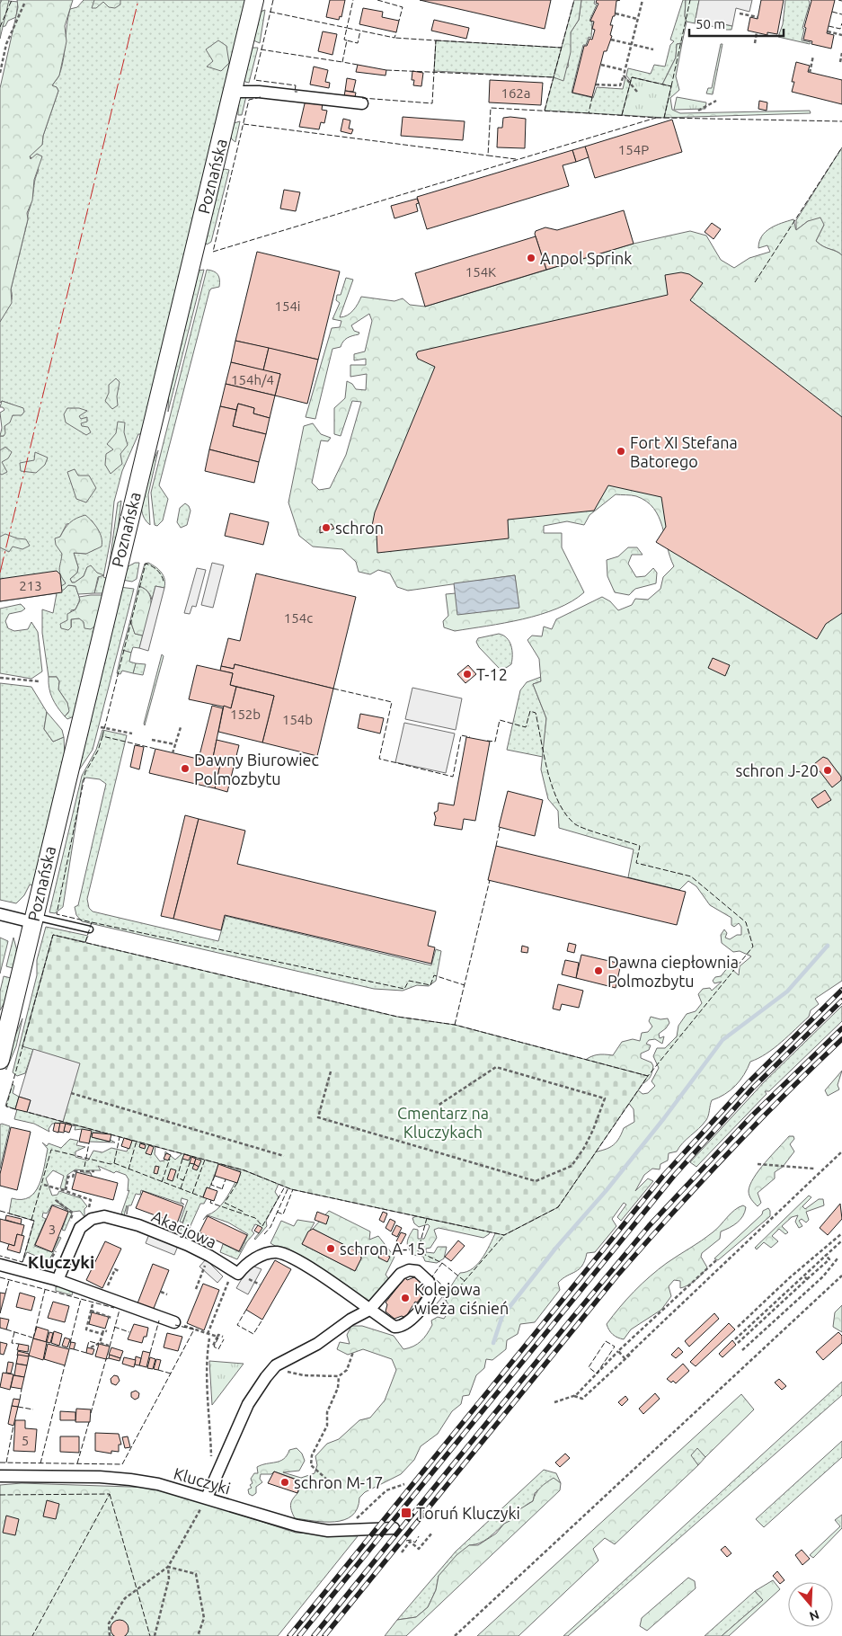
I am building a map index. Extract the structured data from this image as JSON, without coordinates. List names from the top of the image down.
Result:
{
  "streets": {
    "main road": ["Poznańska"],
    "street": ["Akacjowa", "Kluczyki"]
  },
  "districts": ["Kluczyki"],
  "parks": ["Cmentarz na Kluczykach"],
  "places": {
    "other": [
      "Anpol Sprink",
      "Fort XI Stefana Batorego",
      "schron",
      "T-12",
      "Dawny Biurowiec Polmozbytu",
      "schron J-20",
      "Dawna ciepłownia Polmozbytu",
      "schron A-15",
      "Kolejowa wieża ciśnień",
      "schron M-17"
    ],
    "transit": ["Toruń Kluczyki"]
  },
  "house_numbers": [
    "162a",
    "154P",
    "154K",
    "154i",
    "154h/4",
    "213",
    "154c",
    "152b",
    "154b",
    "3",
    "5"
  ],
  "scale_bar": "50 m",
  "north": "bottom"
}
